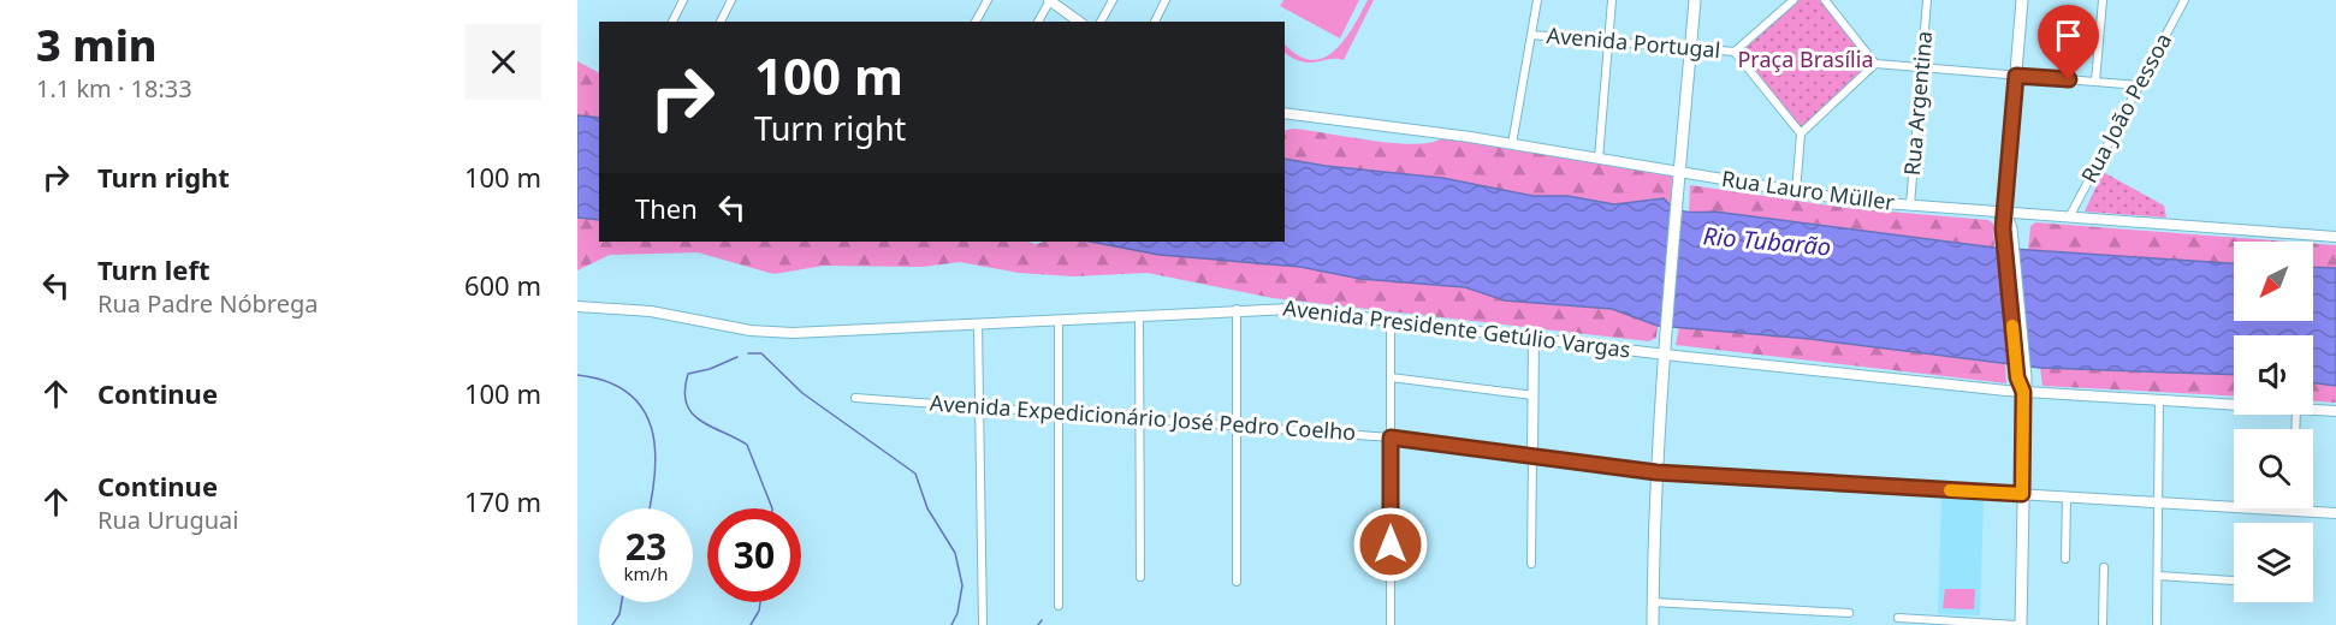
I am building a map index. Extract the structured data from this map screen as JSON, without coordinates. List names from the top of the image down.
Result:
{
  "streets": {
    "main road": ["Rua Lauro Müller", "Avenida Presidente Getúlio Vargas", "Avenida Expedicionário José Pedro Coelho"],
    "street": ["Avenida Portugal", "Rua Argentina", "Rua João Pessoa"]
  },
  "crossings": [
    ["Rua Argentina", "Rua Lauro Müller"],
    ["Rua João Pessoa", "Rua Lauro Müller"]
  ],
  "water": ["Rio Tubarão"],
  "parks": ["Praça Brasília"],
  "north": "bottom left",
  "page": {
    "heading": ["3 min", "1.1 km · 18:33"],
    "turn": ["100 m", "Turn right"],
    "list": [
      {
        "name": "Turn right",
        "value": "100 m"
      },
      {
        "name": "Turn left",
        "note": "Rua Padre Nóbrega",
        "value": "600 m"
      },
      {
        "name": "Continue",
        "value": "100 m"
      },
      {
        "name": "Continue",
        "note": "Rua Uruguai",
        "value": "170 m"
      }
    ],
    "then": "Then",
    "speed": "23 km/h",
    "limit": "30"
  }
}
